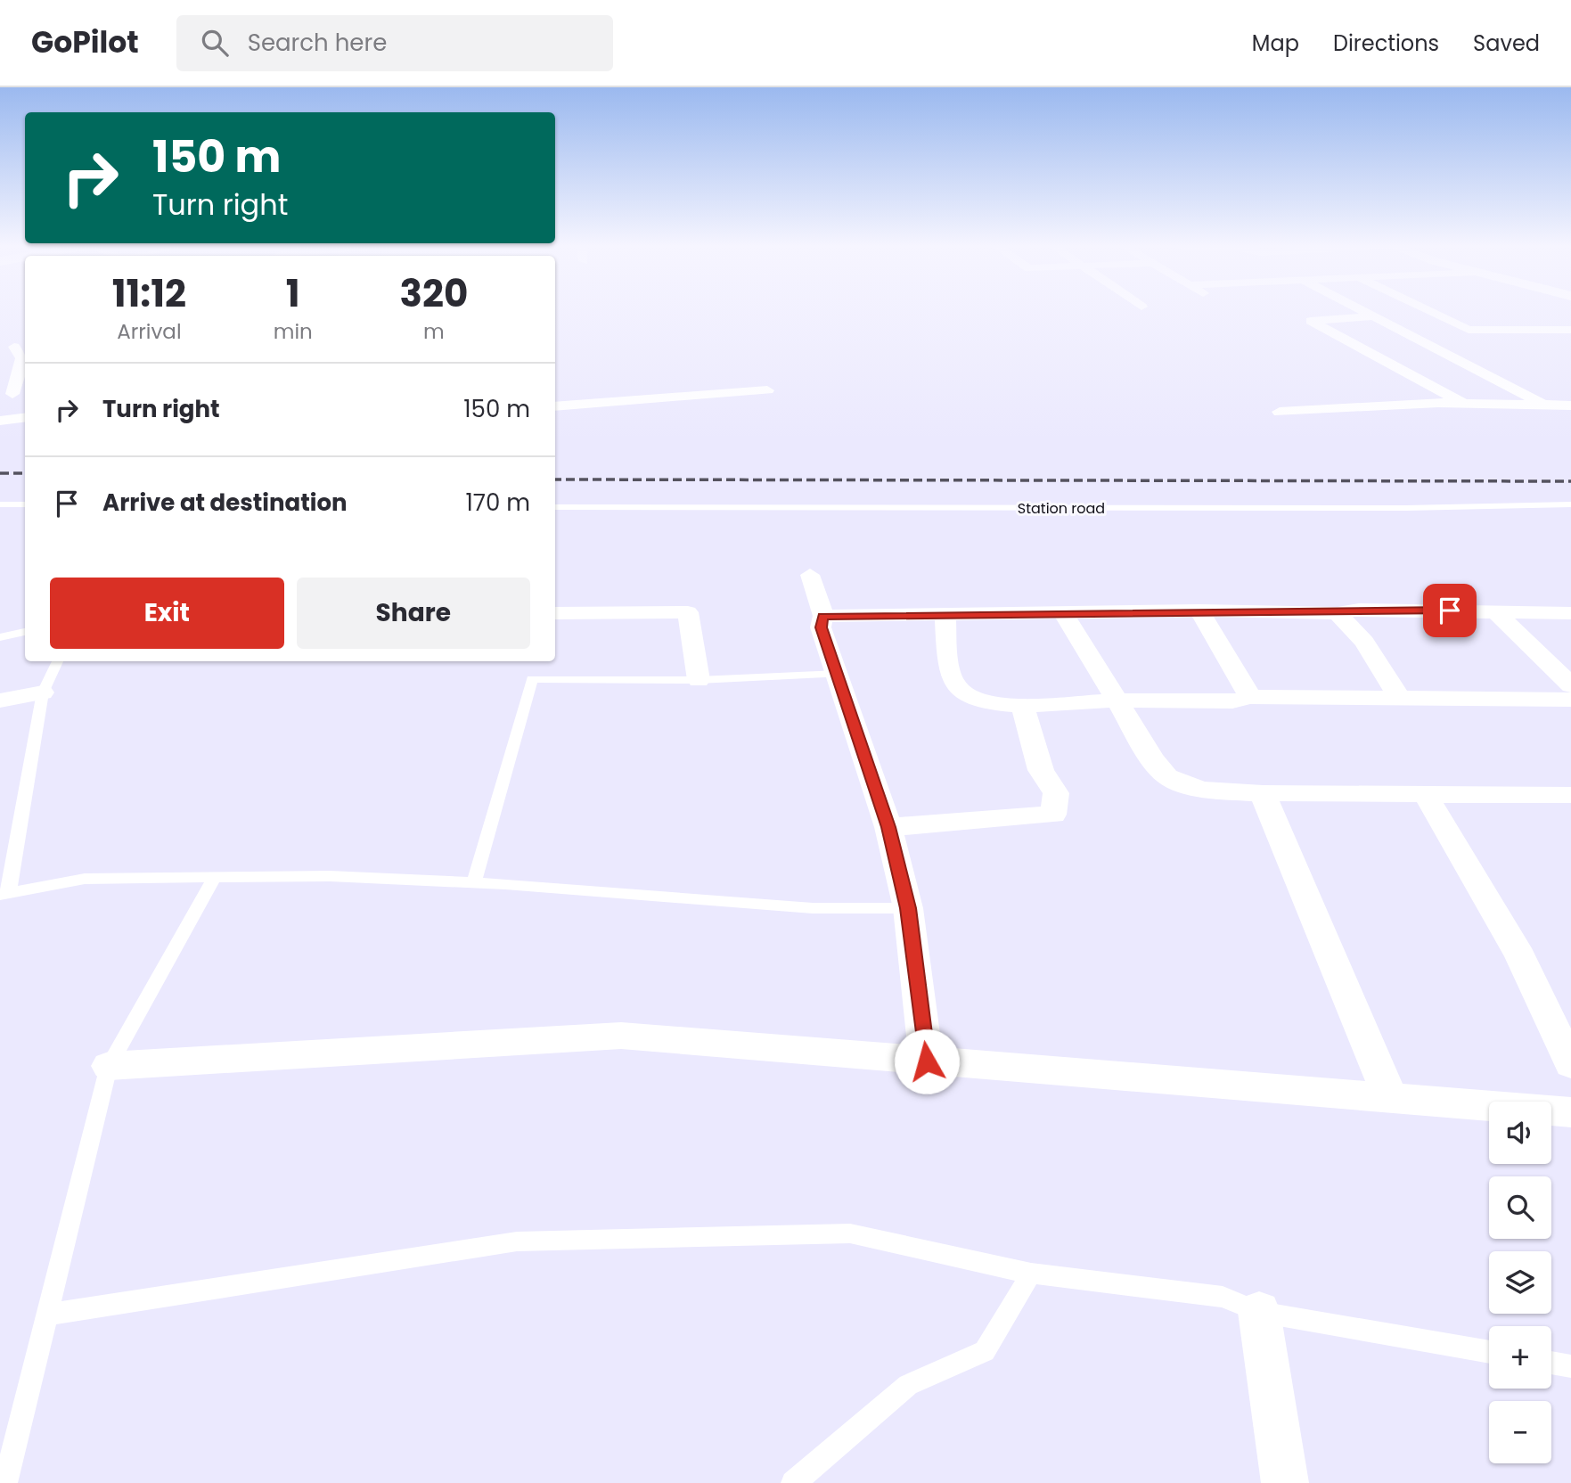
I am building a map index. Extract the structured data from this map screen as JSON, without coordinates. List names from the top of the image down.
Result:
{
  "streets": {
    "lane": ["Station road"]
  },
  "page": {
    "header": "GoPilot",
    "search": "Search here",
    "nav": ["Map", "Directions", "Saved"],
    "turn": ["150 m", "Turn right"],
    "eta": [
      "11:12",
      "Arrival",
      "1",
      "min",
      "320",
      "m"
    ],
    "list": [
      {
        "name": "Turn right",
        "value": "150 m"
      },
      {
        "name": "Arrive at destination",
        "value": "170 m"
      }
    ],
    "buttons": ["Exit", "Share"],
    "map_buttons": ["+", "−"]
  }
}
